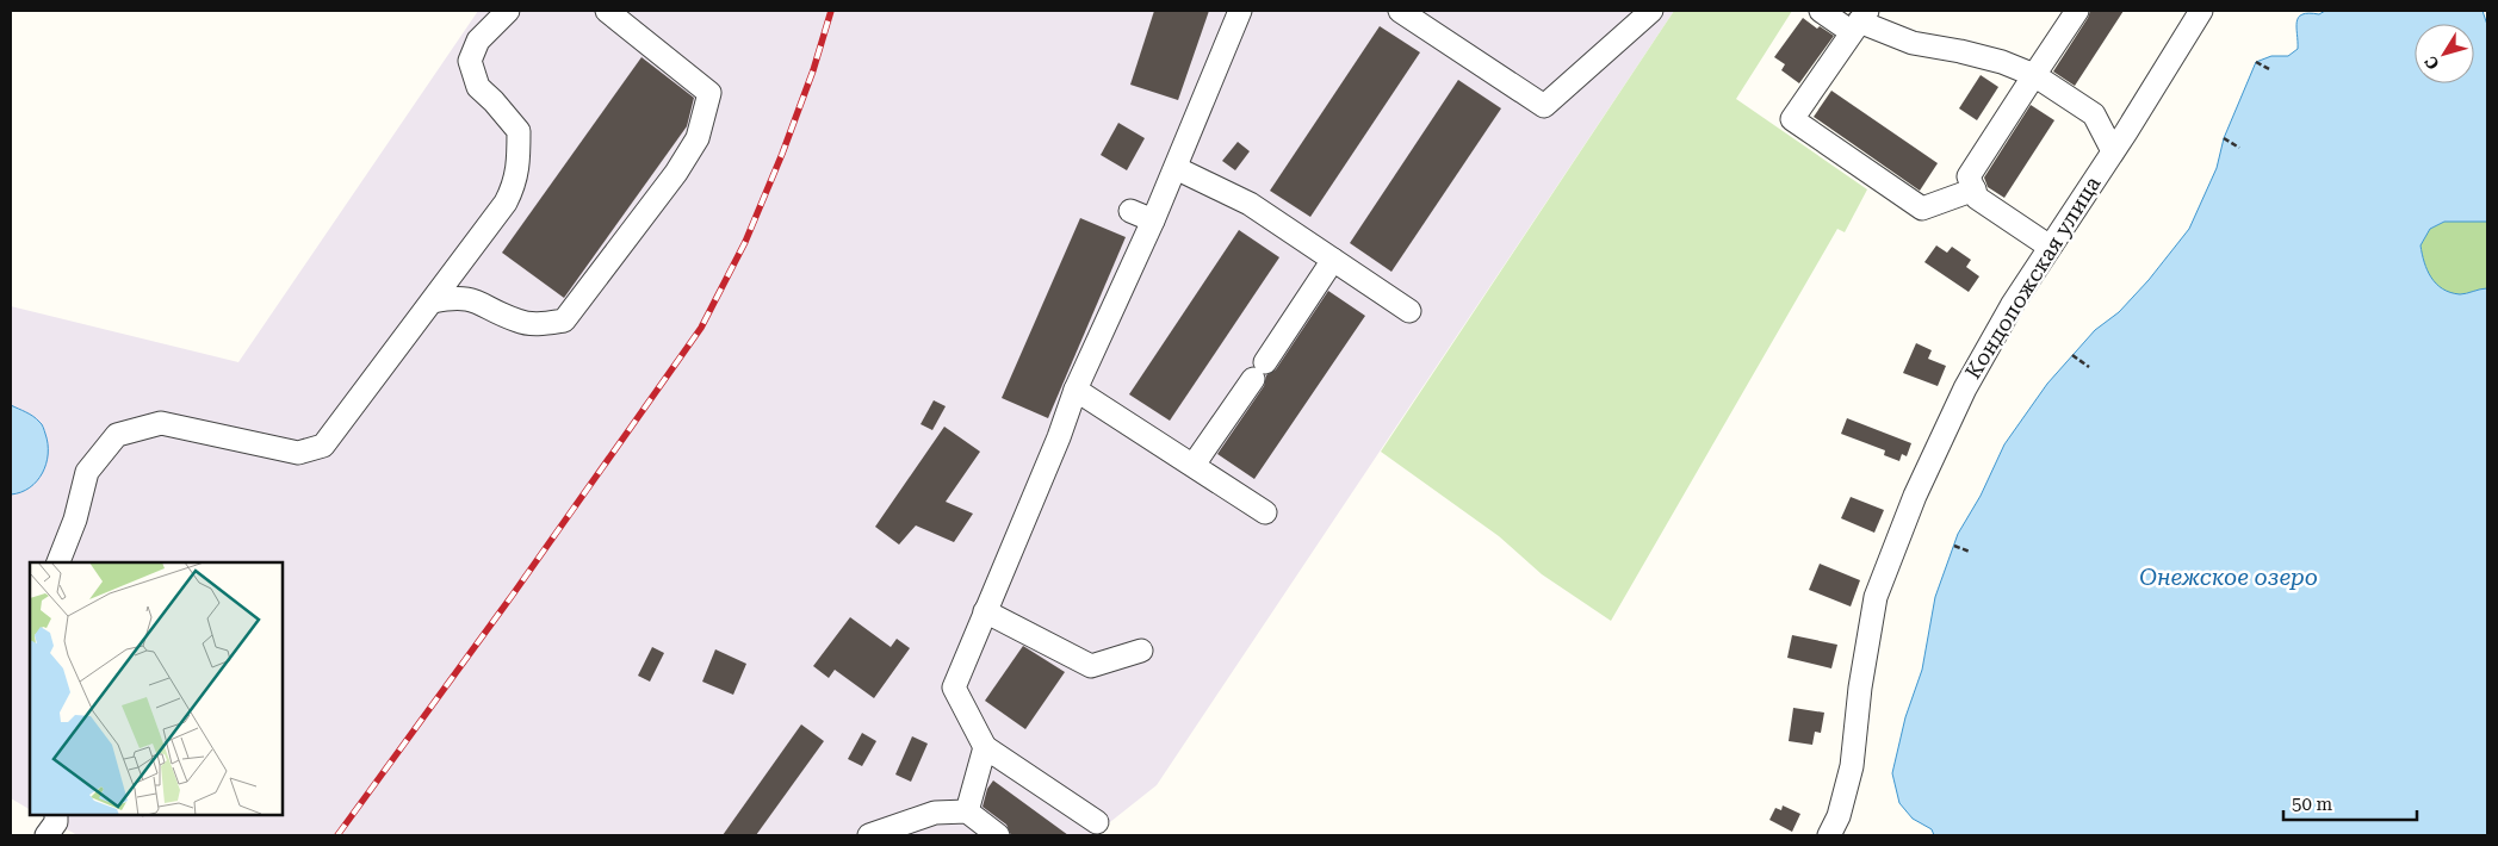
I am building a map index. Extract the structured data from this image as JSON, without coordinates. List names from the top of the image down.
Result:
{
  "streets": {
    "street": ["Кондопожская улица"]
  },
  "water": ["Онежское озеро"],
  "scale_bar": "50 m",
  "north": "bottom left"
}
